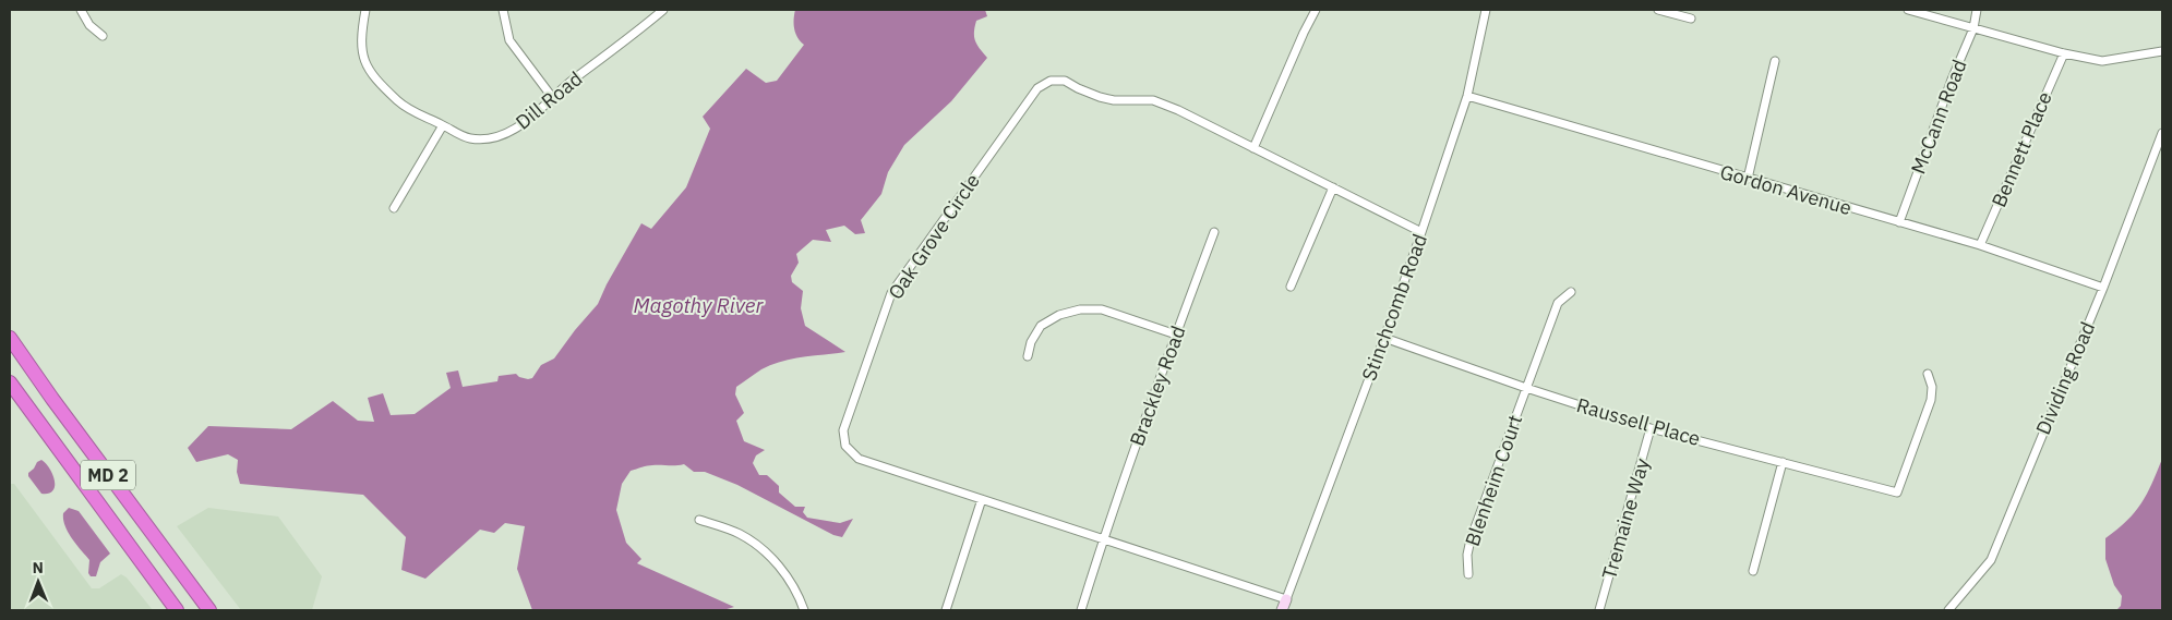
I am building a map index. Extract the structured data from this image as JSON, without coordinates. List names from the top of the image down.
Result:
{
  "streets": {
    "highway": ["MD 2"],
    "street": [
      "Dill Road",
      "McCann Road",
      "Bennett Place",
      "Gordon Avenue",
      "Oak Grove Circle",
      "Stinchcomb Road",
      "Dividing Road",
      "Brackley Road",
      "Raussell Place",
      "Blenheim Court",
      "Tremaine Way"
    ]
  },
  "crossings": [
    ["McCann Road", "Gordon Avenue"],
    ["Bennett Place", "Gordon Avenue"],
    ["Gordon Avenue", "Stinchcomb Road"],
    ["Gordon Avenue", "Dividing Road"],
    ["Oak Grove Circle", "Stinchcomb Road"],
    ["Oak Grove Circle", "Brackley Road"],
    ["Stinchcomb Road", "Raussell Place"],
    ["Raussell Place", "Blenheim Court"],
    ["Raussell Place", "Tremaine Way"]
  ],
  "water": ["Magothy River"],
  "north": "top"
}
